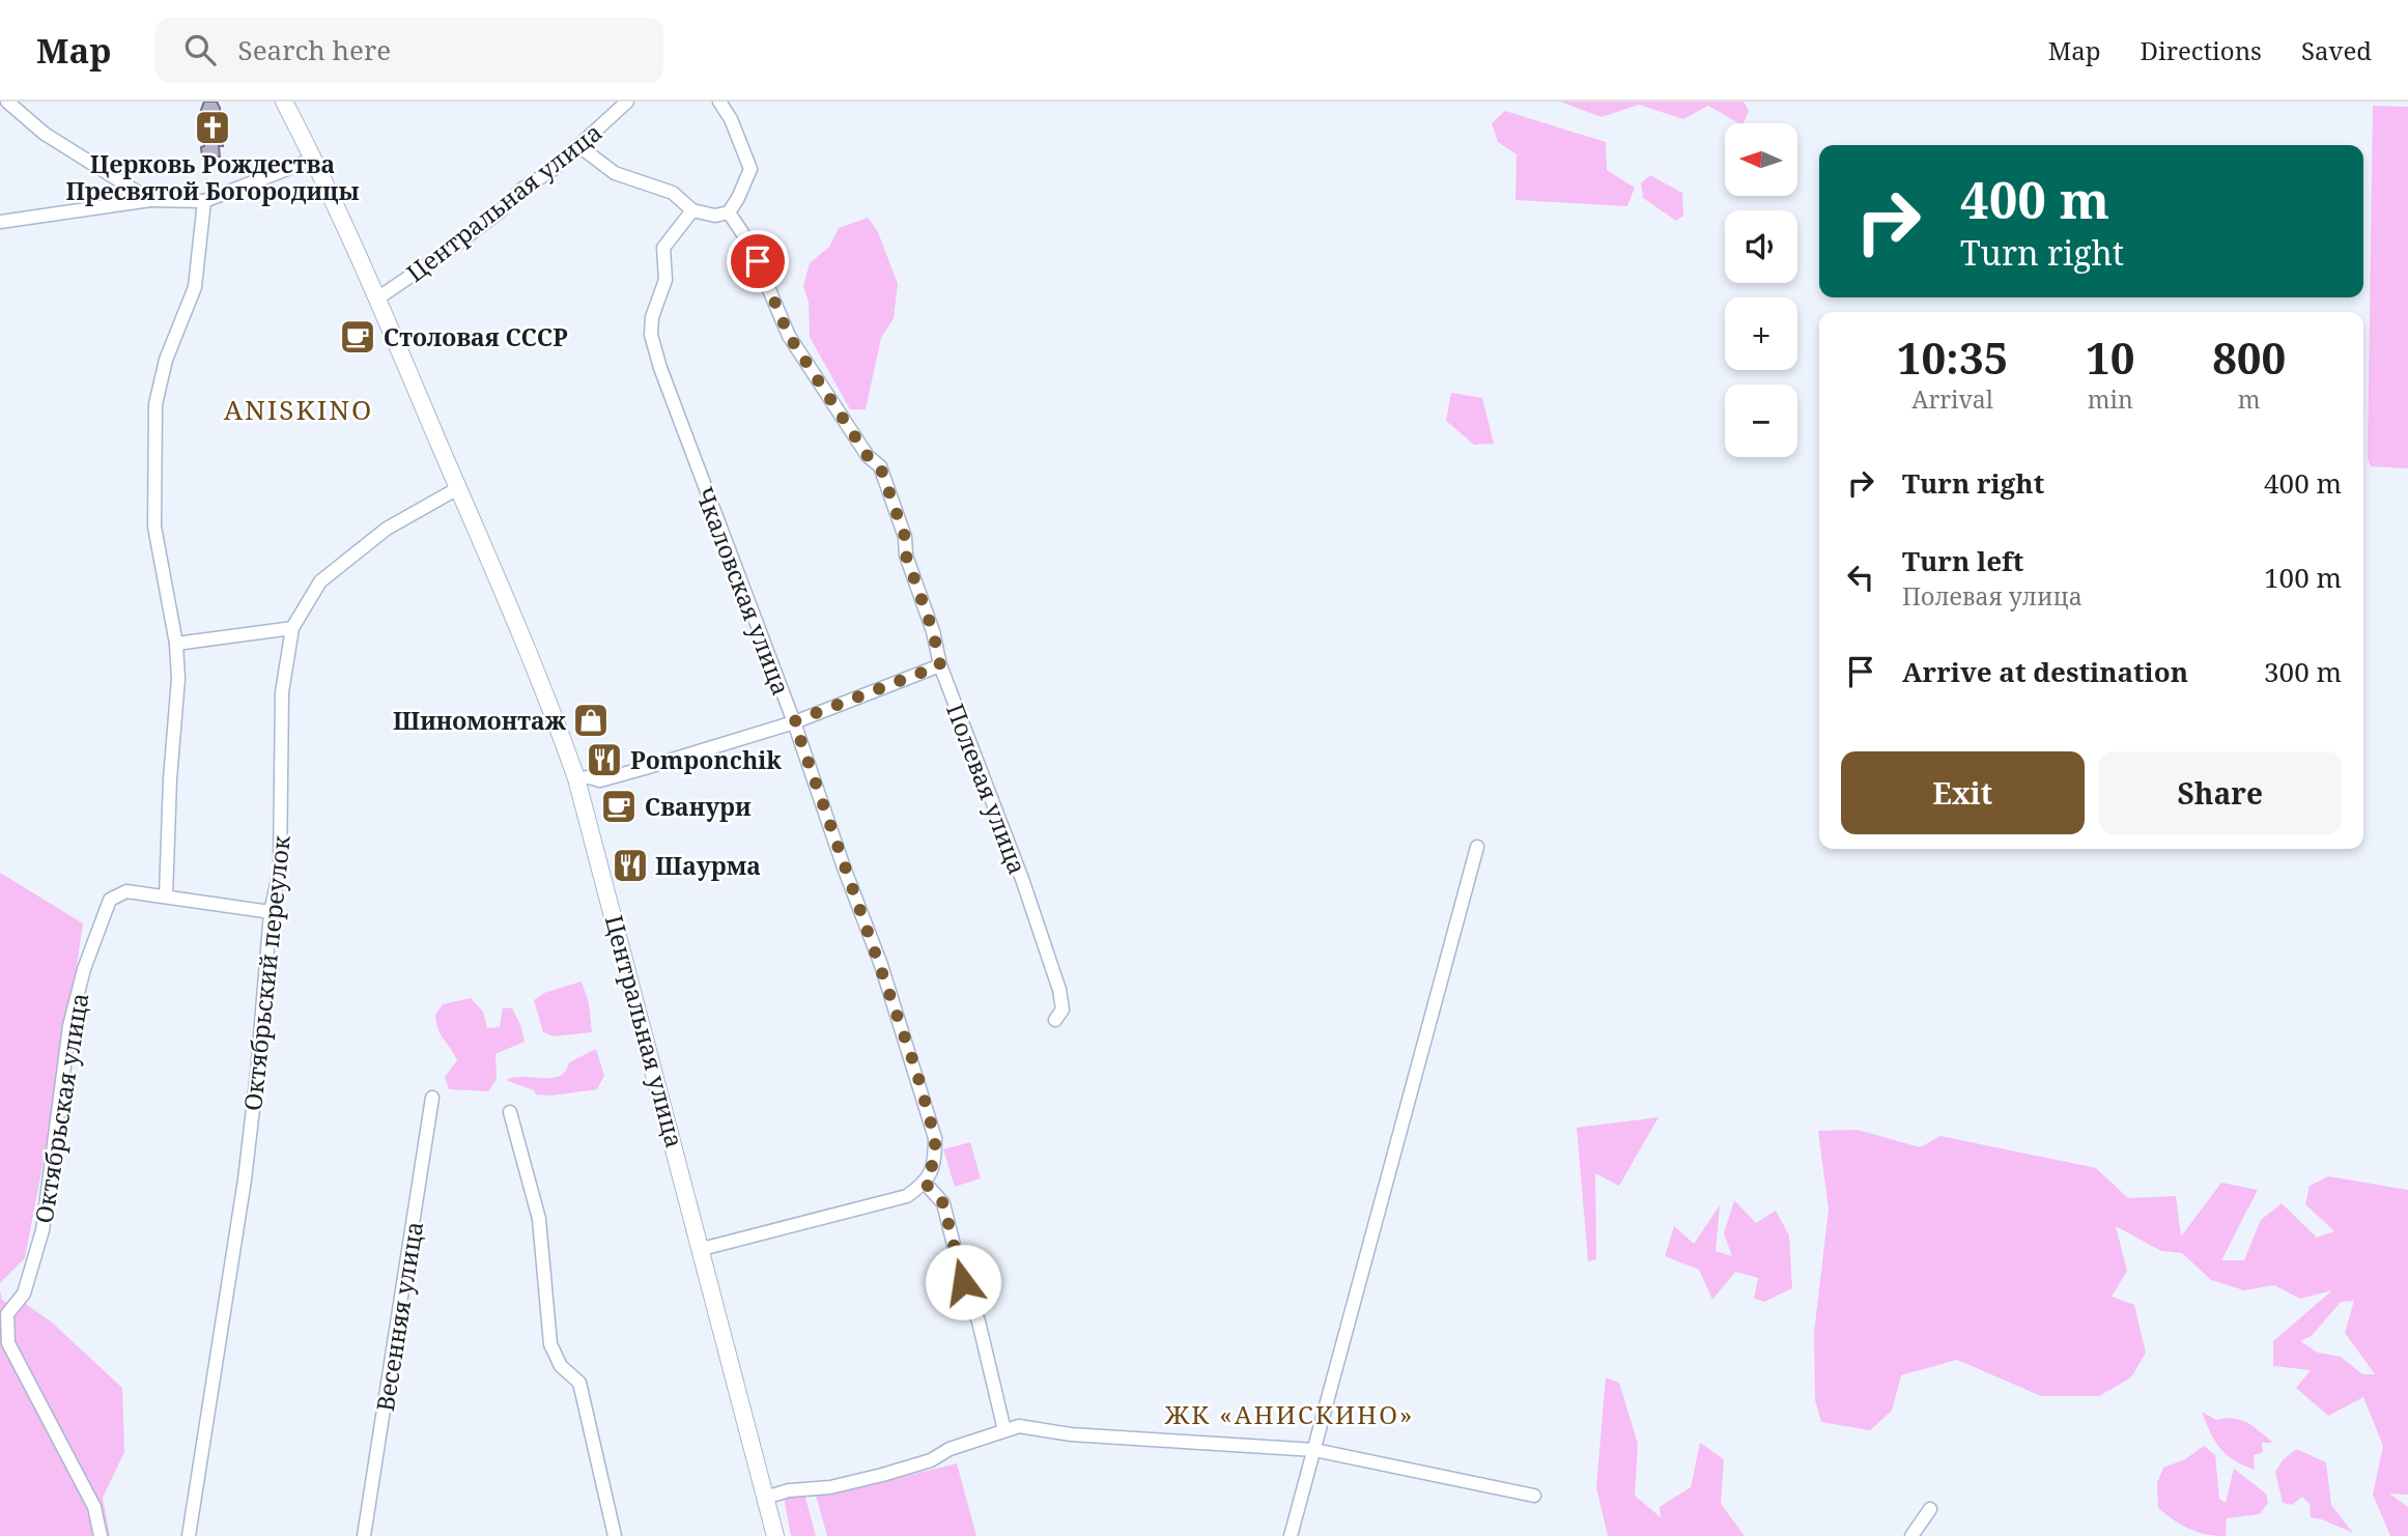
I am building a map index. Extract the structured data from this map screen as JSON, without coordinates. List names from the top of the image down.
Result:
{
  "streets": {
    "main road": ["Центральная улица"],
    "street": [
      "Чкаловская улица",
      "Полевая улица",
      "Октябрьский переулок",
      "Октябрьская улица",
      "Весенняя улица"
    ]
  },
  "crossings": [
    ["Центральная улица", "Октябрьский переулок"]
  ],
  "districts": ["ANISKINO", "ЖК «АНИСКИНО»"],
  "places": {
    "church": ["Церковь Рождества Пресвятой Богородицы"],
    "cafe": ["Столовая СССР", "Сванури"],
    "shop": ["Шиномонтаж"],
    "restaurant": ["Pomponchik", "Шаурма"]
  },
  "north": "left",
  "page": {
    "header": "Map",
    "search": "Search here",
    "nav": ["Map", "Directions", "Saved"],
    "map_buttons": ["+", "−"],
    "turn": ["400 m", "Turn right"],
    "eta": [
      "10:35",
      "Arrival",
      "10",
      "min",
      "800",
      "m"
    ],
    "list": [
      {
        "name": "Turn right",
        "value": "400 m"
      },
      {
        "name": "Turn left",
        "note": "Полевая улица",
        "value": "100 m"
      },
      {
        "name": "Arrive at destination",
        "value": "300 m"
      }
    ],
    "buttons": ["Exit", "Share"]
  }
}
